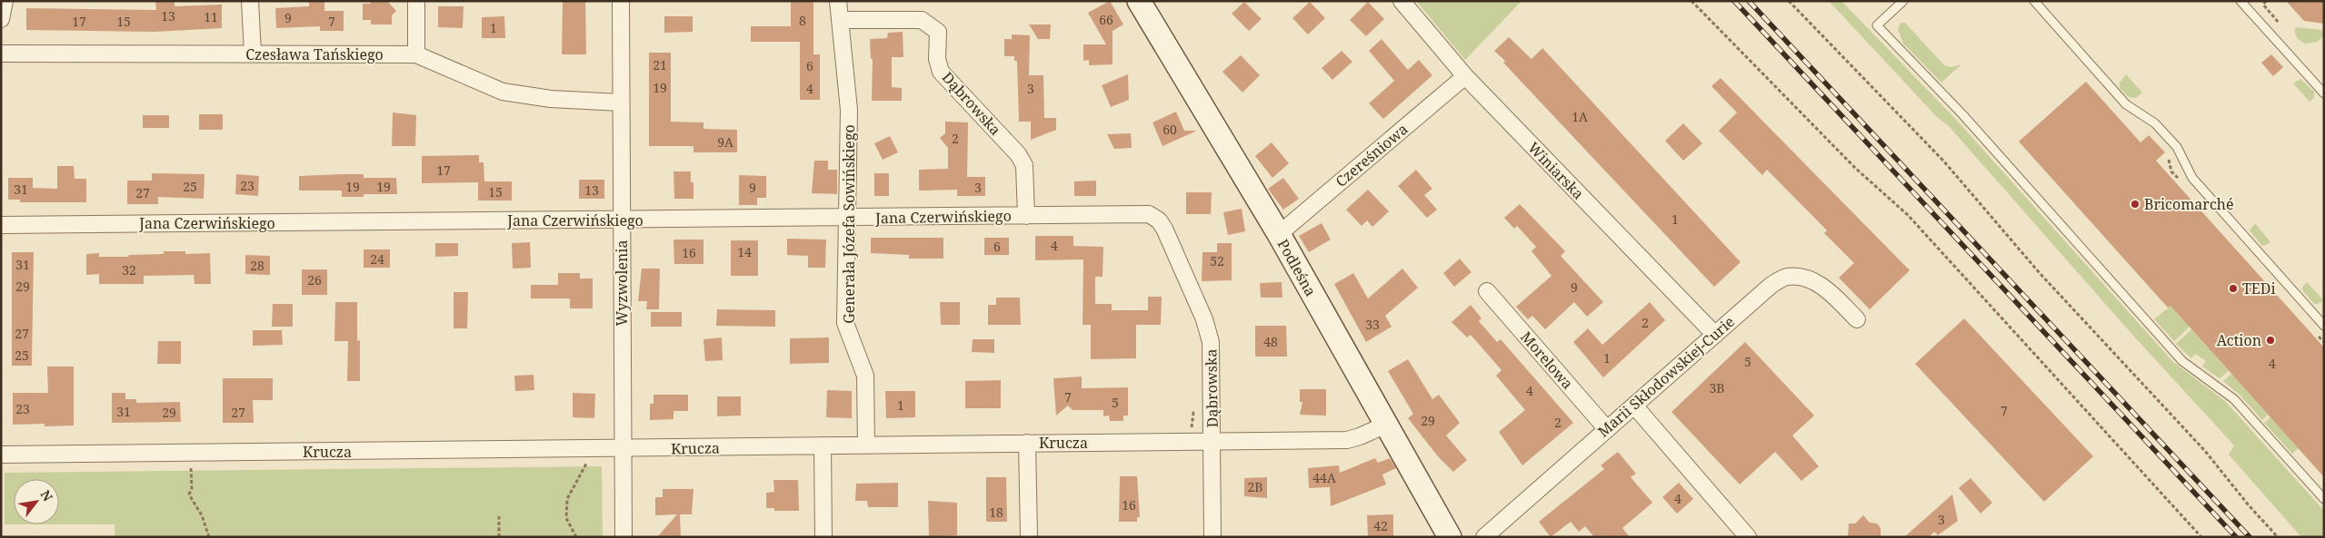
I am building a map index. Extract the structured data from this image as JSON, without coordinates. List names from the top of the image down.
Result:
{
  "streets": {
    "street": [
      "Czesława Tańskiego",
      "Dąbrowska",
      "Czereśniowa",
      "Winiarska",
      "Jana Czerwińskiego",
      "Generała Józefa Sowińskiego",
      "Podleśna",
      "Wyzwolenia",
      "Morelowa",
      "Marii Skłodowskiej-Curie",
      "Krucza"
    ]
  },
  "crossings": [
    ["Czesława Tańskiego", "Wyzwolenia"],
    ["Dąbrowska", "Jana Czerwińskiego"],
    ["Dąbrowska", "Generała Józefa Sowińskiego"],
    ["Dąbrowska", "Krucza"],
    ["Czereśniowa", "Winiarska"],
    ["Czereśniowa", "Podleśna"],
    ["Winiarska", "Marii Skłodowskiej-Curie"],
    ["Jana Czerwińskiego", "Generała Józefa Sowińskiego"],
    ["Jana Czerwińskiego", "Wyzwolenia"],
    ["Generała Józefa Sowińskiego", "Krucza"],
    ["Podleśna", "Krucza"],
    ["Wyzwolenia", "Krucza"],
    ["Morelowa", "Marii Skłodowskiej-Curie"]
  ],
  "places": ["Bricomarché", "TEDi", "Action"],
  "house_numbers": [
    "13",
    "11",
    "9",
    "66",
    "8",
    "17",
    "15",
    "7",
    "1",
    "21",
    "6",
    "19",
    "4",
    "3",
    "1A",
    "60",
    "2",
    "9A",
    "17",
    "23",
    "25",
    "19",
    "19",
    "9",
    "3",
    "31",
    "13",
    "15",
    "27",
    "1",
    "4",
    "6",
    "14",
    "16",
    "24",
    "52",
    "31",
    "28",
    "32",
    "26",
    "29",
    "9",
    "2",
    "33",
    "27",
    "48",
    "25",
    "1",
    "5",
    "4",
    "3B",
    "4",
    "7",
    "5",
    "1",
    "23",
    "7",
    "31",
    "29",
    "27",
    "29",
    "2",
    "44A",
    "2B",
    "4",
    "16",
    "18",
    "3",
    "42"
  ],
  "north": "top right"
}
